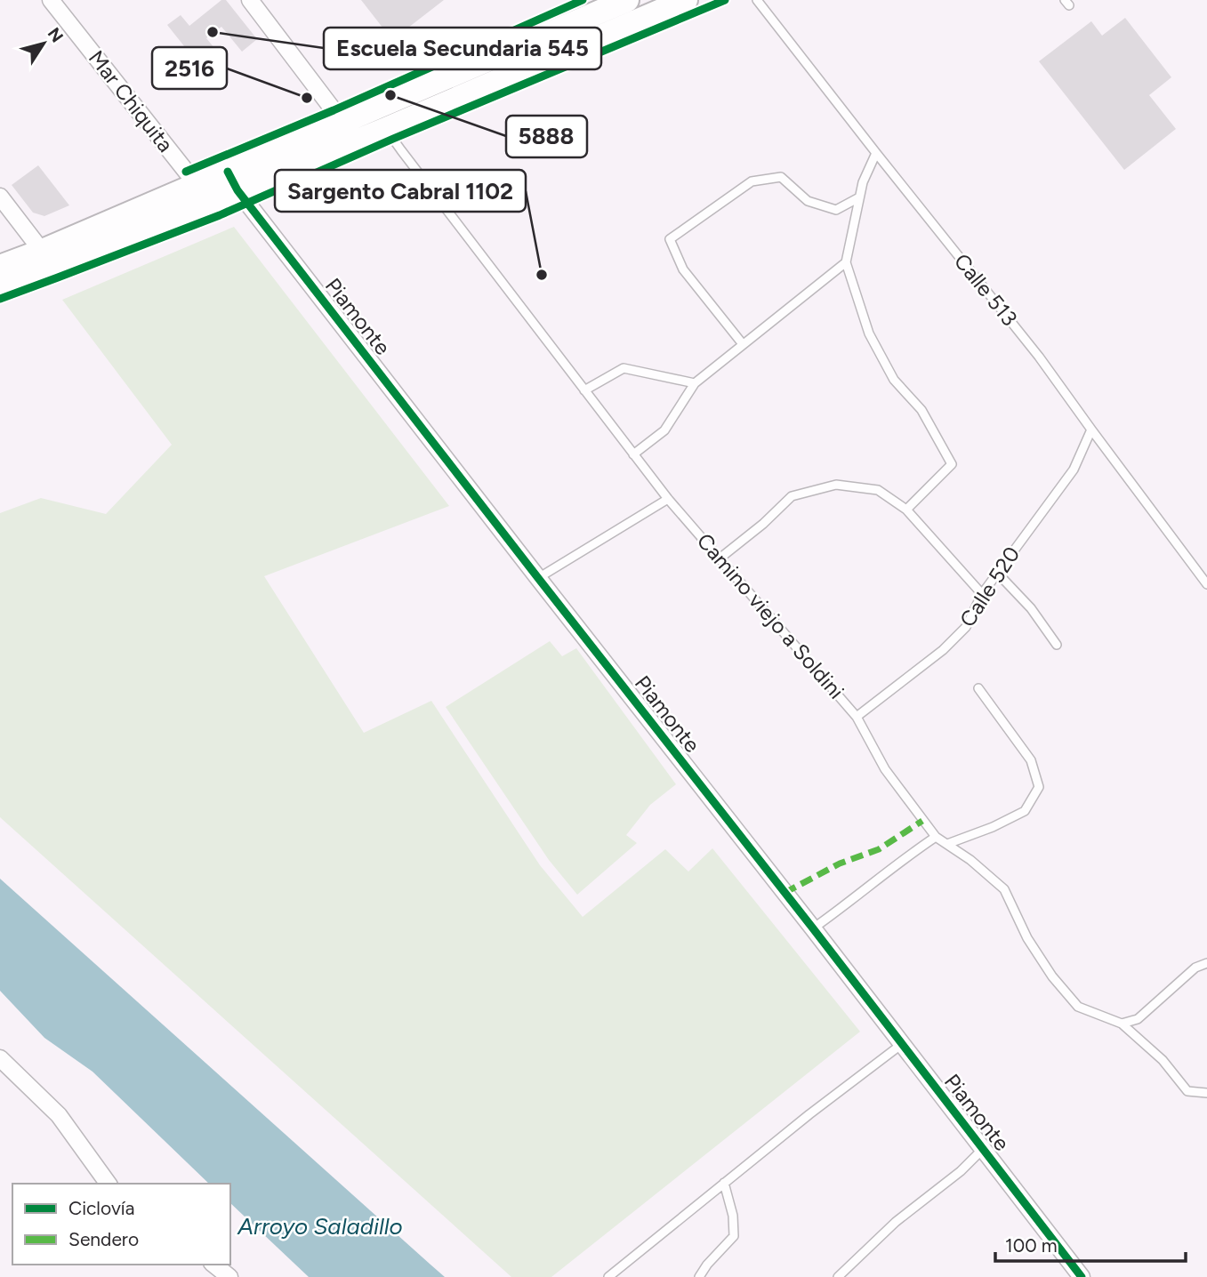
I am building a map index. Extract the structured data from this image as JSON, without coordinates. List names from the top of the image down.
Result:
{
  "streets": {
    "street": ["Mar Chiquita", "Piamonte"],
    "lane": ["Calle 513", "Calle 520", "Camino viejo a Soldini"]
  },
  "crossings": [
    ["Calle 513", "Calle 520"],
    ["Calle 520", "Camino viejo a Soldini"]
  ],
  "water": ["Arroyo Saladillo"],
  "places": [
    "Escuela Secundaria 545",
    "5888",
    "2516",
    "Sargento Cabral 1102"
  ],
  "legend": ["Ciclovía", "Sendero"],
  "scale_bar": "100 m",
  "north": "top right"
}
